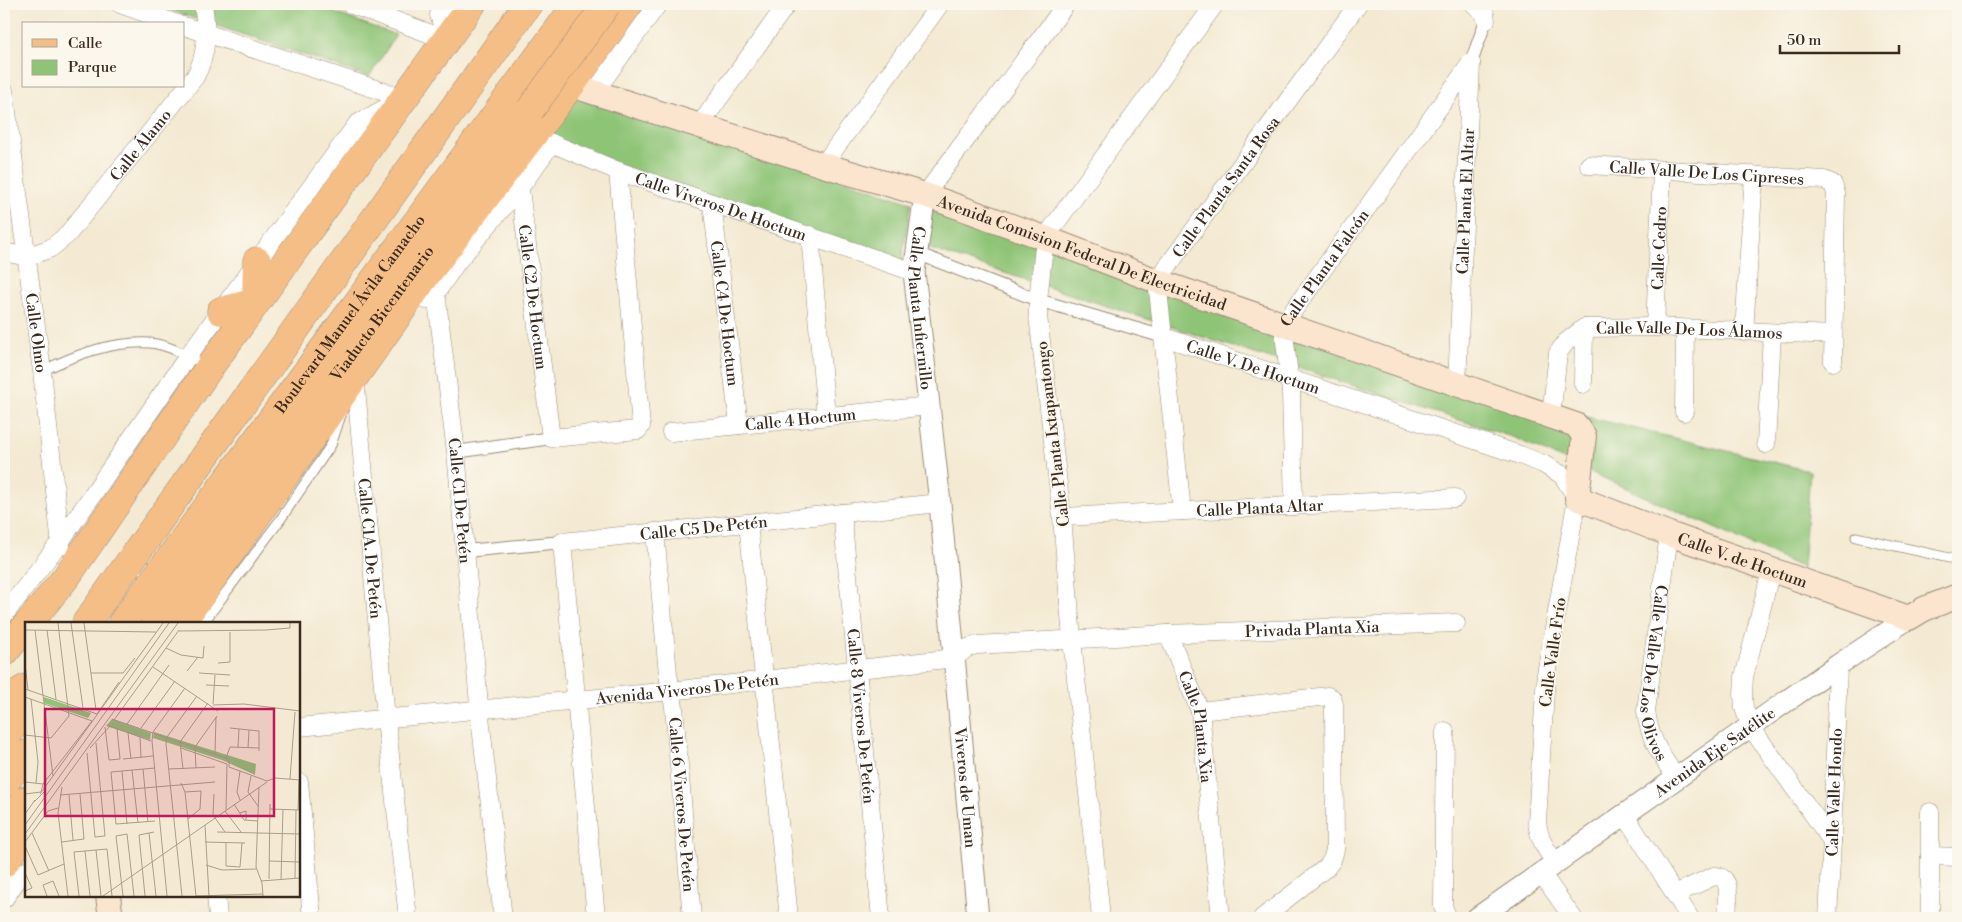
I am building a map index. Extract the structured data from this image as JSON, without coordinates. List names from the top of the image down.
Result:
{
  "streets": {
    "main road": [
      "Avenida Comision Federal De Electricidad",
      "Boulevard Manuel Ávila Camacho",
      "Viaducto Bicentenario",
      "Calle V. de Hoctum",
      "Calle Valle Frío",
      "Avenida Eje Satélite"
    ],
    "street": [
      "Calle Álamo",
      "Calle Valle De Los Cipreses",
      "Calle Planta Santa Rosa",
      "Calle Planta El Altar",
      "Calle Viveros De Hoctum",
      "Calle Cedro",
      "Calle Planta Falcón",
      "Calle C2 De Hoctum",
      "Calle Planta Infiernillo",
      "Calle C4 De Hoctum",
      "Calle Valle De Los Álamos",
      "Calle Olmo",
      "Calle V. De Hoctum",
      "Calle 4 Hoctum",
      "Calle Planta Ixtapantongo",
      "Calle C1 De Petén",
      "Calle Planta Altar",
      "Calle C5 De Petén",
      "Calle C1A. De Petén",
      "Privada Planta Xia",
      "Calle Valle De Los Olivos",
      "Avenida Viveros De Petén",
      "Calle 8 Viveros De Petén",
      "Calle Planta Xia",
      "Viveros de Uman",
      "Calle Valle Hondo",
      "Calle 6 Viveros De Petén"
    ]
  },
  "crossings": [
    ["Calle Álamo", "Calle Olmo"],
    ["Calle Valle De Los Cipreses", "Calle Cedro"],
    ["Calle Valle De Los Cipreses", "Calle Valle De Los Álamos"],
    ["Calle Planta Santa Rosa", "Avenida Comision Federal De Electricidad"],
    ["Calle Planta El Altar", "Avenida Comision Federal De Electricidad"],
    ["Calle Planta El Altar", "Calle Planta Falcón"],
    ["Calle Viveros De Hoctum", "Calle Planta Infiernillo"],
    ["Calle Viveros De Hoctum", "Calle C4 De Hoctum"],
    ["Calle Viveros De Hoctum", "Calle V. De Hoctum"],
    ["Calle Cedro", "Calle Valle De Los Álamos"],
    ["Avenida Comision Federal De Electricidad", "Calle Planta Falcón"],
    ["Avenida Comision Federal De Electricidad", "Calle Planta Infiernillo"],
    ["Avenida Comision Federal De Electricidad", "Calle Valle De Los Álamos"],
    ["Avenida Comision Federal De Electricidad", "Calle Planta Ixtapantongo"],
    ["Avenida Comision Federal De Electricidad", "Calle Valle Frío"],
    ["Calle Planta Falcón", "Calle V. De Hoctum"],
    ["Calle Planta Falcón", "Calle Planta Altar"],
    ["Calle Planta Infiernillo", "Calle V. De Hoctum"],
    ["Calle Planta Infiernillo", "Calle 4 Hoctum"],
    ["Calle Planta Infiernillo", "Calle C5 De Petén"],
    ["Calle Planta Infiernillo", "Avenida Viveros De Petén"],
    ["Calle Planta Infiernillo", "Viveros de Uman"],
    ["Calle C4 De Hoctum", "Calle 4 Hoctum"],
    ["Calle V. De Hoctum", "Calle Planta Ixtapantongo"],
    ["Calle V. De Hoctum", "Calle V. de Hoctum"],
    ["Calle V. De Hoctum", "Calle Valle Frío"],
    ["Calle Planta Ixtapantongo", "Calle Planta Altar"],
    ["Calle Planta Ixtapantongo", "Avenida Viveros De Petén"],
    ["Calle C1 De Petén", "Calle C5 De Petén"],
    ["Calle C1 De Petén", "Avenida Viveros De Petén"],
    ["Calle C5 De Petén", "Calle 8 Viveros De Petén"],
    ["Calle C1A. De Petén", "Avenida Viveros De Petén"],
    ["Calle V. de Hoctum", "Calle Valle Frío"],
    ["Calle V. de Hoctum", "Calle Valle De Los Olivos"],
    ["Calle V. de Hoctum", "Avenida Eje Satélite"],
    ["Privada Planta Xia", "Calle Planta Xia"],
    ["Calle Valle Frío", "Avenida Eje Satélite"],
    ["Calle Valle De Los Olivos", "Avenida Eje Satélite"],
    ["Avenida Viveros De Petén", "Calle 8 Viveros De Petén"],
    ["Avenida Viveros De Petén", "Viveros de Uman"],
    ["Avenida Viveros De Petén", "Calle 6 Viveros De Petén"],
    ["Avenida Eje Satélite", "Calle Valle Hondo"]
  ],
  "legend": ["Calle", "Parque"],
  "scale_bar": "50 m"
}
